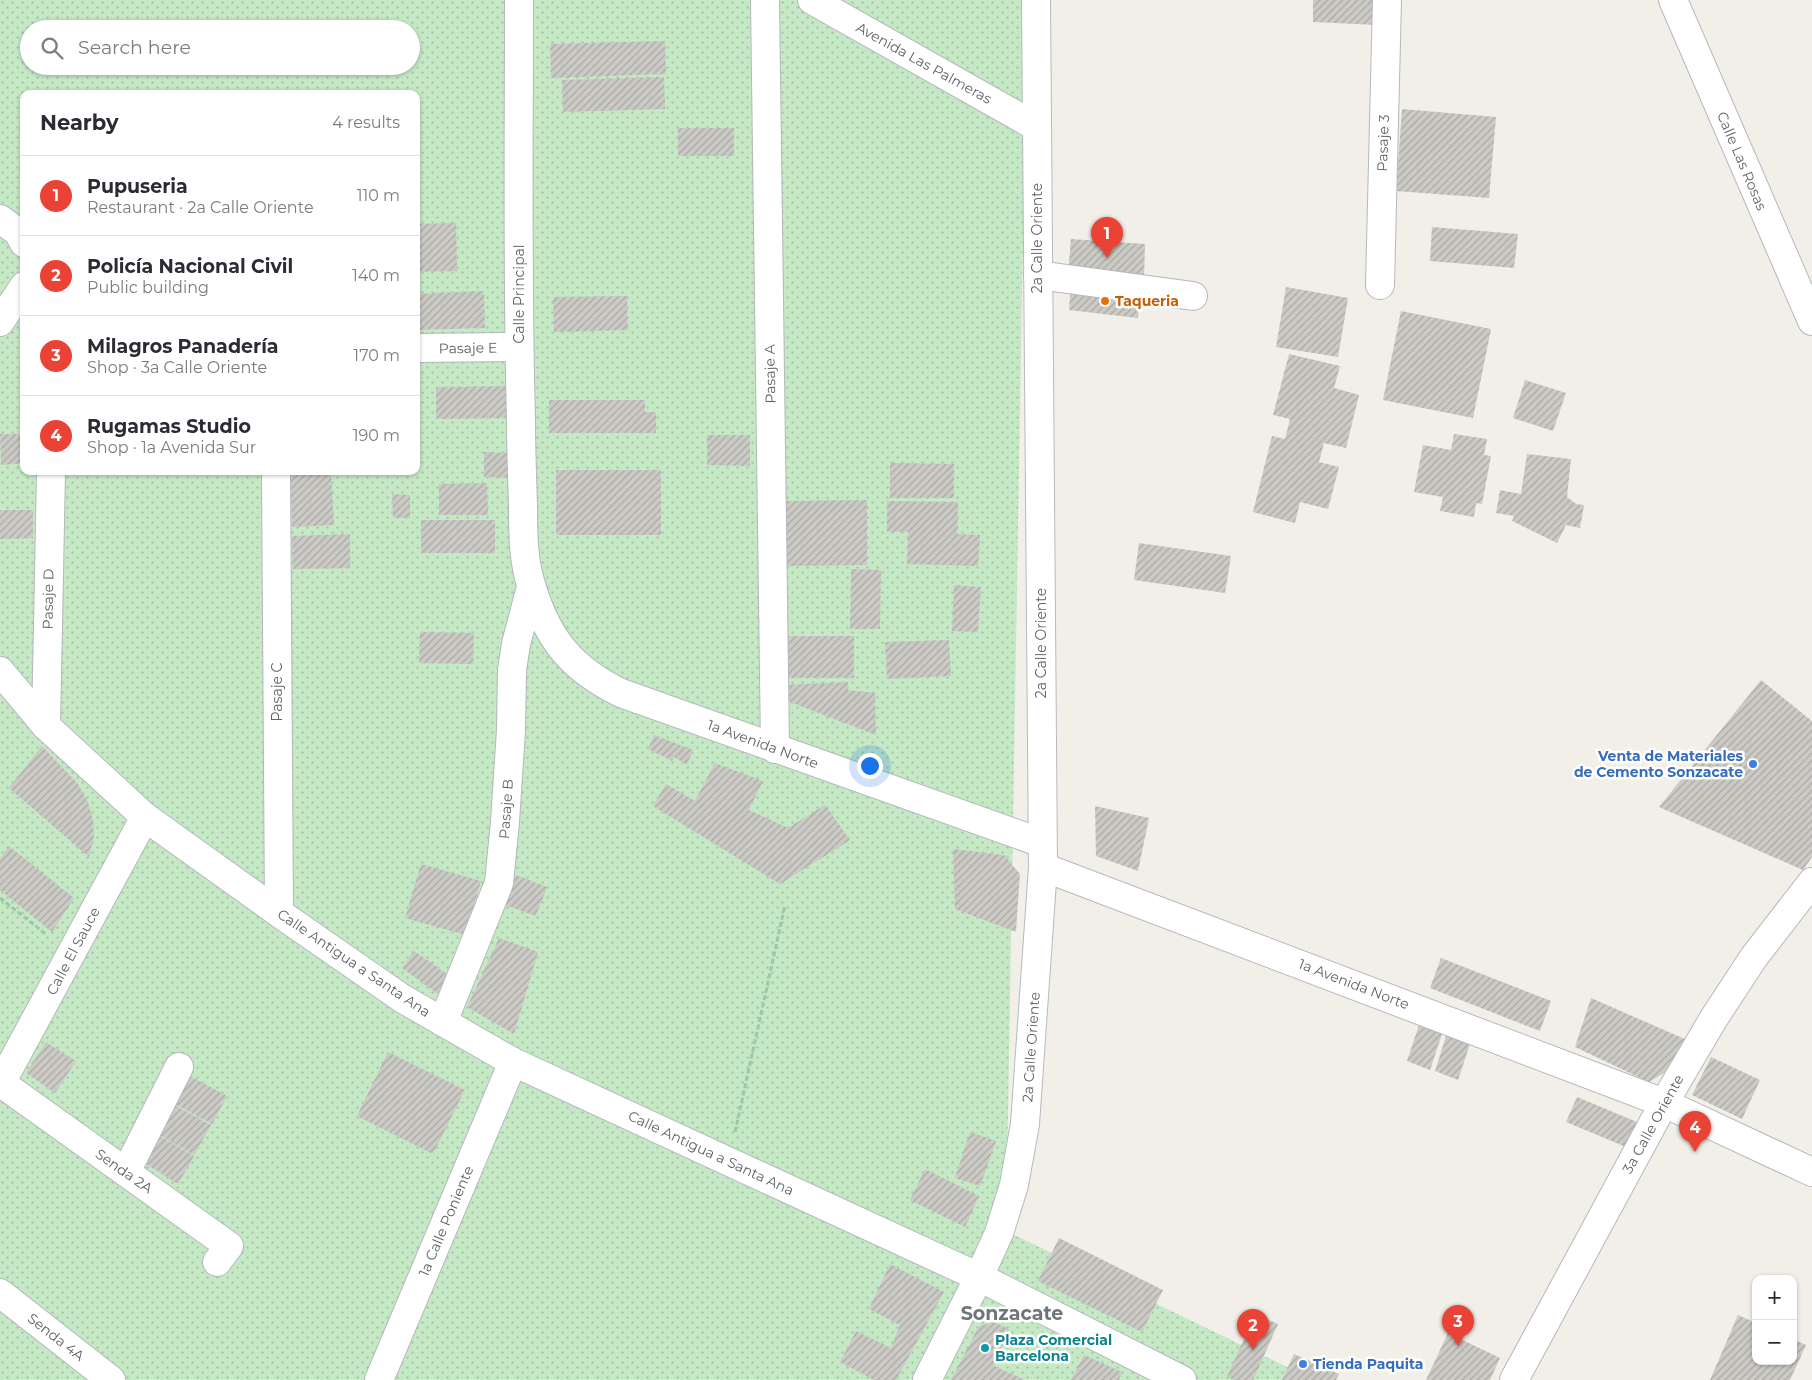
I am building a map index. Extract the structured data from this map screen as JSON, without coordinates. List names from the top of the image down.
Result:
{
  "streets": {
    "street": [
      "Avenida Las Palmeras",
      "Pasaje 3",
      "Calle Las Rosas",
      "2a Calle Oriente",
      "Calle Principal",
      "Pasaje E",
      "Pasaje A",
      "Pasaje D",
      "Pasaje C",
      "1a Avenida Norte",
      "Pasaje B",
      "Calle El Sauce",
      "Calle Antigua a Santa Ana",
      "3a Calle Oriente",
      "Senda 2A",
      "1a Calle Poniente",
      "Senda 4A"
    ]
  },
  "crossings": [
    ["Avenida Las Palmeras", "2a Calle Oriente"],
    ["2a Calle Oriente", "1a Avenida Norte"],
    ["2a Calle Oriente", "Calle Antigua a Santa Ana"],
    ["Calle Principal", "Pasaje E"],
    ["Calle Principal", "1a Avenida Norte"],
    ["Calle Principal", "Pasaje B"],
    ["Pasaje A", "1a Avenida Norte"],
    ["Pasaje D", "Calle Antigua a Santa Ana"],
    ["Pasaje C", "Calle Antigua a Santa Ana"],
    ["1a Avenida Norte", "Pasaje B"],
    ["1a Avenida Norte", "3a Calle Oriente"],
    ["Pasaje B", "Calle Antigua a Santa Ana"],
    ["Calle El Sauce", "Calle Antigua a Santa Ana"],
    ["Calle El Sauce", "Senda 2A"],
    ["Calle Antigua a Santa Ana", "1a Calle Poniente"]
  ],
  "districts": ["Sonzacate"],
  "places": [
    "Taqueria",
    "Venta de Materiales de Cemento Sonzacate",
    "Plaza Comercial Barcelona",
    "Tienda Paquita"
  ],
  "page": {
    "search": "Search here",
    "heading": ["Nearby", "4 results"],
    "list": [
      {
        "mark": "1",
        "name": "Pupuseria",
        "note": "Restaurant · 2a Calle Oriente",
        "value": "110 m"
      },
      {
        "mark": "2",
        "name": "Policía Nacional Civil",
        "note": "Public building",
        "value": "140 m"
      },
      {
        "mark": "3",
        "name": "Milagros Panadería",
        "note": "Shop · 3a Calle Oriente",
        "value": "170 m"
      },
      {
        "mark": "4",
        "name": "Rugamas Studio",
        "note": "Shop · 1a Avenida Sur",
        "value": "190 m"
      }
    ],
    "pins": [
      "1",
      "4",
      "3",
      "2"
    ],
    "map_buttons": ["+", "−"]
  }
}
